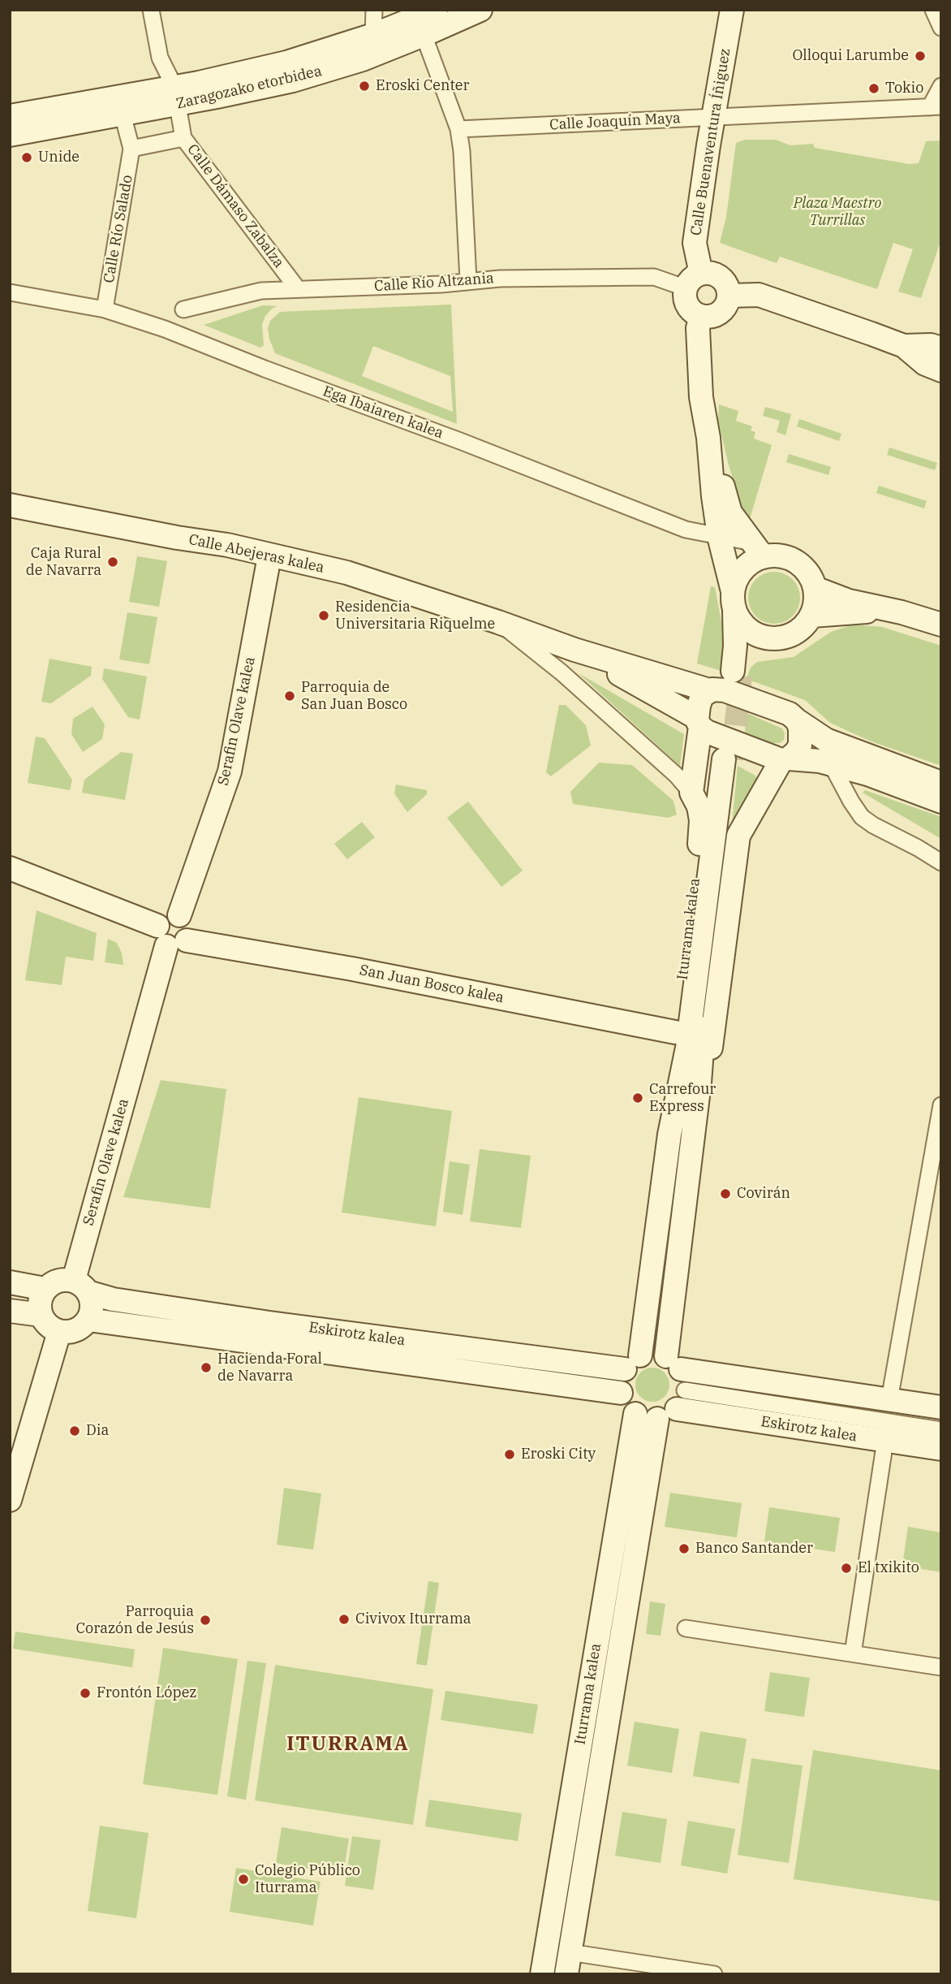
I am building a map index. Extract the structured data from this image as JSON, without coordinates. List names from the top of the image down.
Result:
{
  "streets": {
    "street": [
      "Zaragozako etorbidea",
      "Calle Joaquín Maya",
      "Calle Buenaventura Íñiguez",
      "Calle Dámaso Zabalza",
      "Calle Río Salado",
      "Calle Río Altzania",
      "Ega Ibaiaren kalea",
      "Calle Abejeras kalea",
      "Serafin Olave kalea",
      "Iturrama kalea",
      "San Juan Bosco kalea",
      "Eskirotz kalea"
    ]
  },
  "crossings": [
    ["Zaragozako etorbidea", "Calle Dámaso Zabalza"],
    ["Zaragozako etorbidea", "Calle Río Salado"],
    ["Calle Joaquín Maya", "Calle Buenaventura Íñiguez"],
    ["Calle Buenaventura Íñiguez", "Calle Río Altzania"],
    ["Calle Dámaso Zabalza", "Calle Río Altzania"],
    ["Calle Río Salado", "Ega Ibaiaren kalea"],
    ["Calle Abejeras kalea", "Serafin Olave kalea"],
    ["Calle Abejeras kalea", "Iturrama kalea"],
    ["Serafin Olave kalea", "San Juan Bosco kalea"],
    ["Serafin Olave kalea", "Eskirotz kalea"],
    ["Iturrama kalea", "San Juan Bosco kalea"],
    ["Iturrama kalea", "Eskirotz kalea"]
  ],
  "districts": ["ITURRAMA"],
  "parks": ["Plaza Maestro Turrillas"],
  "places": [
    "Olloqui Larumbe",
    "Eroski Center",
    "Tokio",
    "Unide",
    "Caja Rural de Navarra",
    "Residencia Universitaria Riquelme",
    "Parroquia de San Juan Bosco",
    "Carrefour Express",
    "Covirán",
    "Hacienda Foral de Navarra",
    "Dia",
    "Eroski City",
    "Banco Santander",
    "El txikito",
    "Civivox Iturrama",
    "Parroquia Corazón de Jesús",
    "Frontón López",
    "Colegio Público Iturrama"
  ]
}
